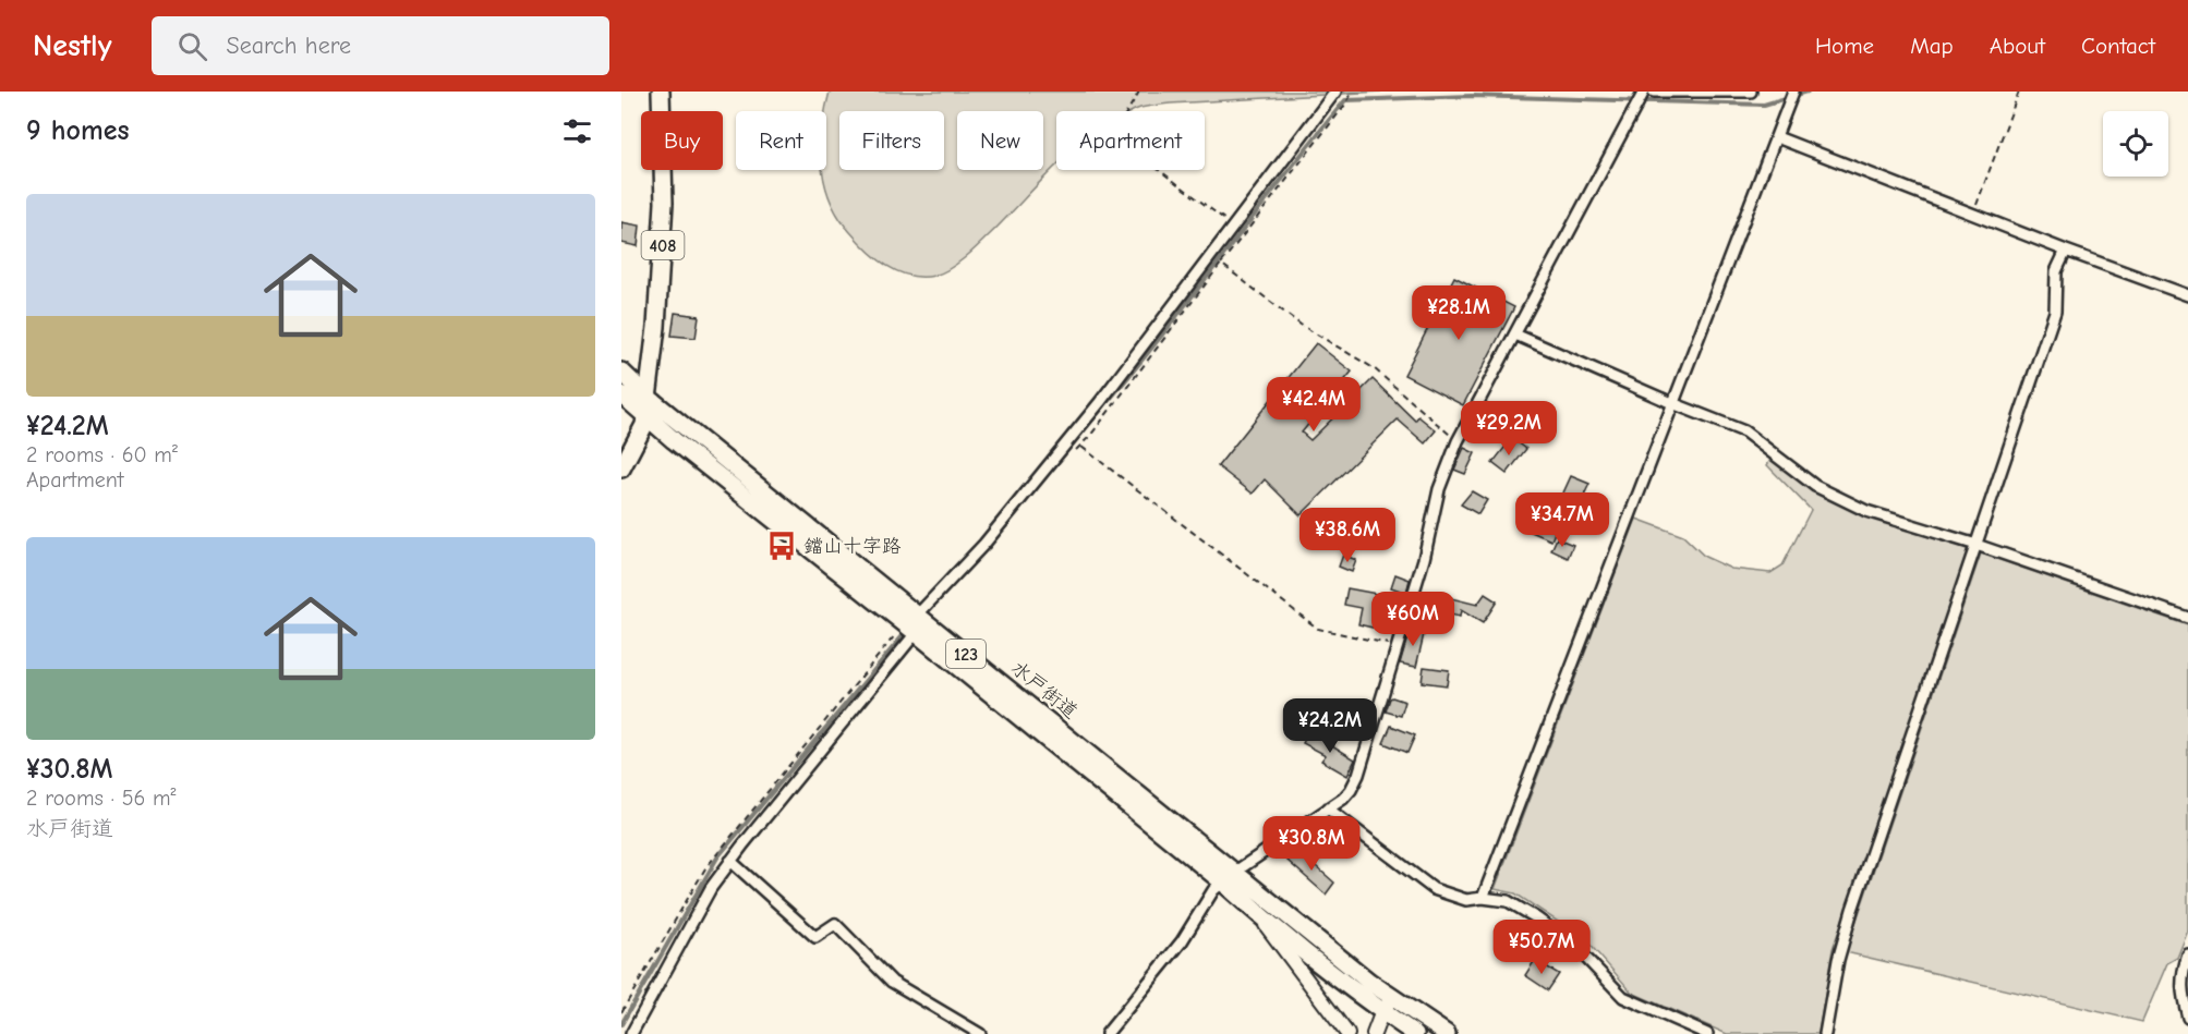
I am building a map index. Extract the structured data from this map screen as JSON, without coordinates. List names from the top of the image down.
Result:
{
  "streets": {
    "highway": ["408", "123", "水戸街道"]
  },
  "crossings": [
    ["408", "水戸街道"]
  ],
  "places": {
    "bus stop": ["鐺山十字路"]
  },
  "page": {
    "header": "Nestly",
    "search": "Search here",
    "nav": [
      "Home",
      "Map",
      "About",
      "Contact"
    ],
    "heading": "9 homes",
    "chip": [
      "Buy",
      "Rent",
      "Filters",
      "New",
      "Apartment"
    ],
    "list": [
      {
        "name": "¥24.2M",
        "note": "2 rooms · 60 m² · Apartment"
      },
      {
        "name": "¥30.8M",
        "note": "2 rooms · 56 m² · 水戸街道"
      }
    ],
    "price": [
      "¥28.1M",
      "¥42.4M",
      "¥29.2M",
      "¥34.7M",
      "¥38.6M",
      "¥60M",
      "¥24.2M",
      "¥30.8M",
      "¥50.7M"
    ]
  }
}
